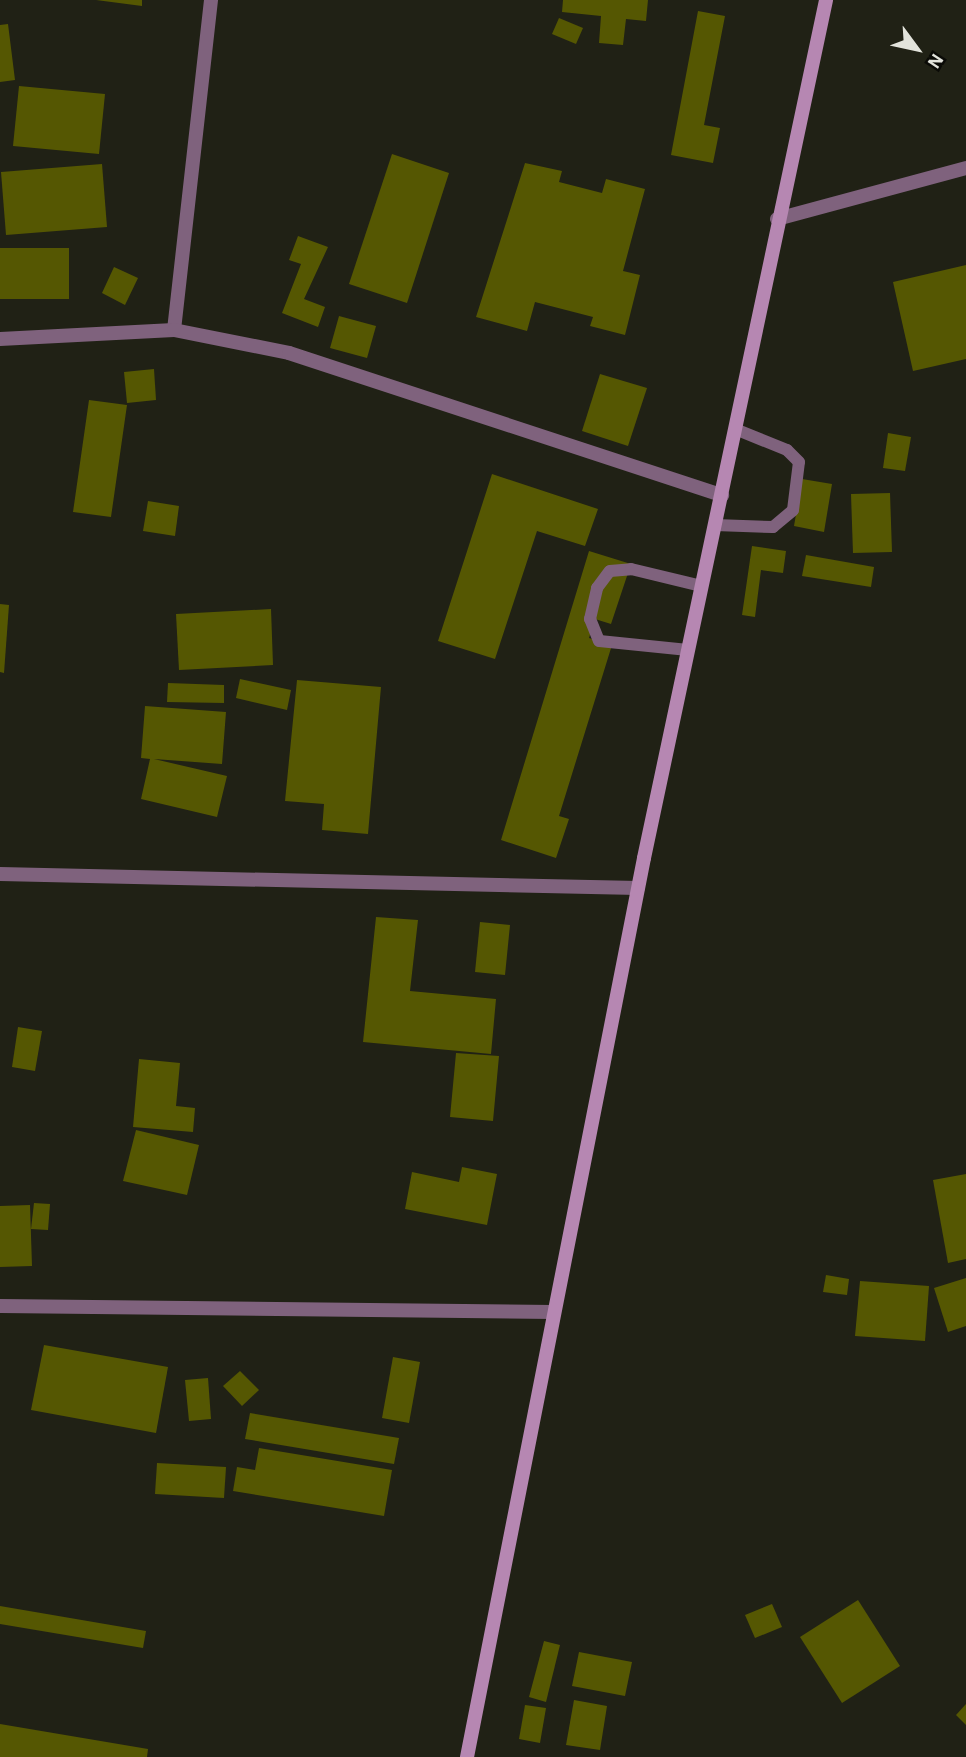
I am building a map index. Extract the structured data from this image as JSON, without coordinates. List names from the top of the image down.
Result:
{
  "north": "bottom right"
}
